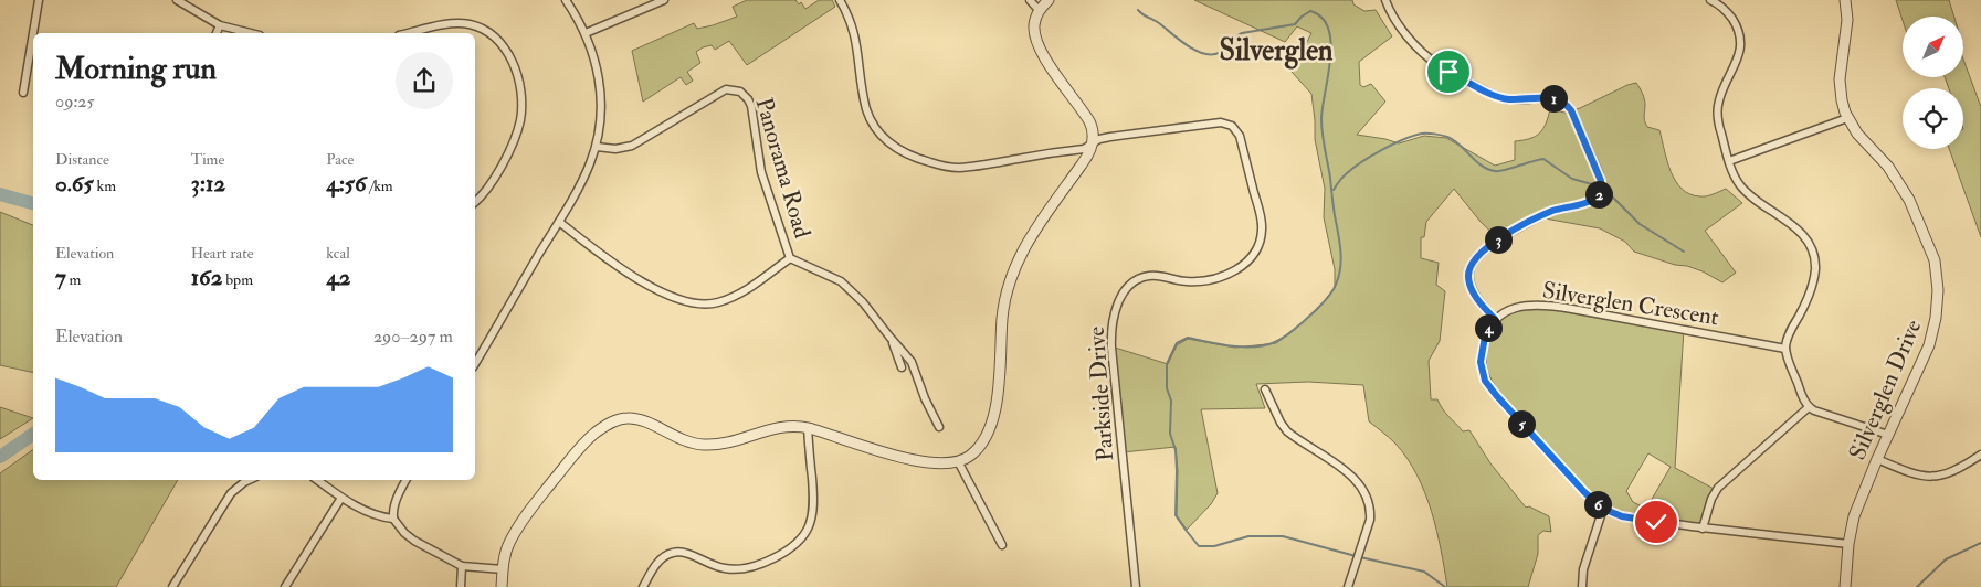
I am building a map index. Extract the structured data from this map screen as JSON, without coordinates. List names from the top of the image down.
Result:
{
  "streets": {
    "street": [
      "Panorama Road",
      "Silverglen Crescent",
      "Silverglen Drive",
      "Parkside Drive"
    ]
  },
  "districts": ["Silverglen"],
  "north": "top right",
  "page": {
    "heading": ["Morning run", "09:25"],
    "pins": [
      "1",
      "2",
      "3",
      "4",
      "5",
      "6"
    ],
    "stats": [
      ["Distance", "0.65 km"],
      ["Time", "3:12"],
      ["Pace", "4:56 /km"],
      ["Elevation", "7 m"],
      ["Heart rate", "162 bpm"],
      ["kcal", "42"]
    ],
    "chart": ["Elevation", "290–297 m"]
  }
}
